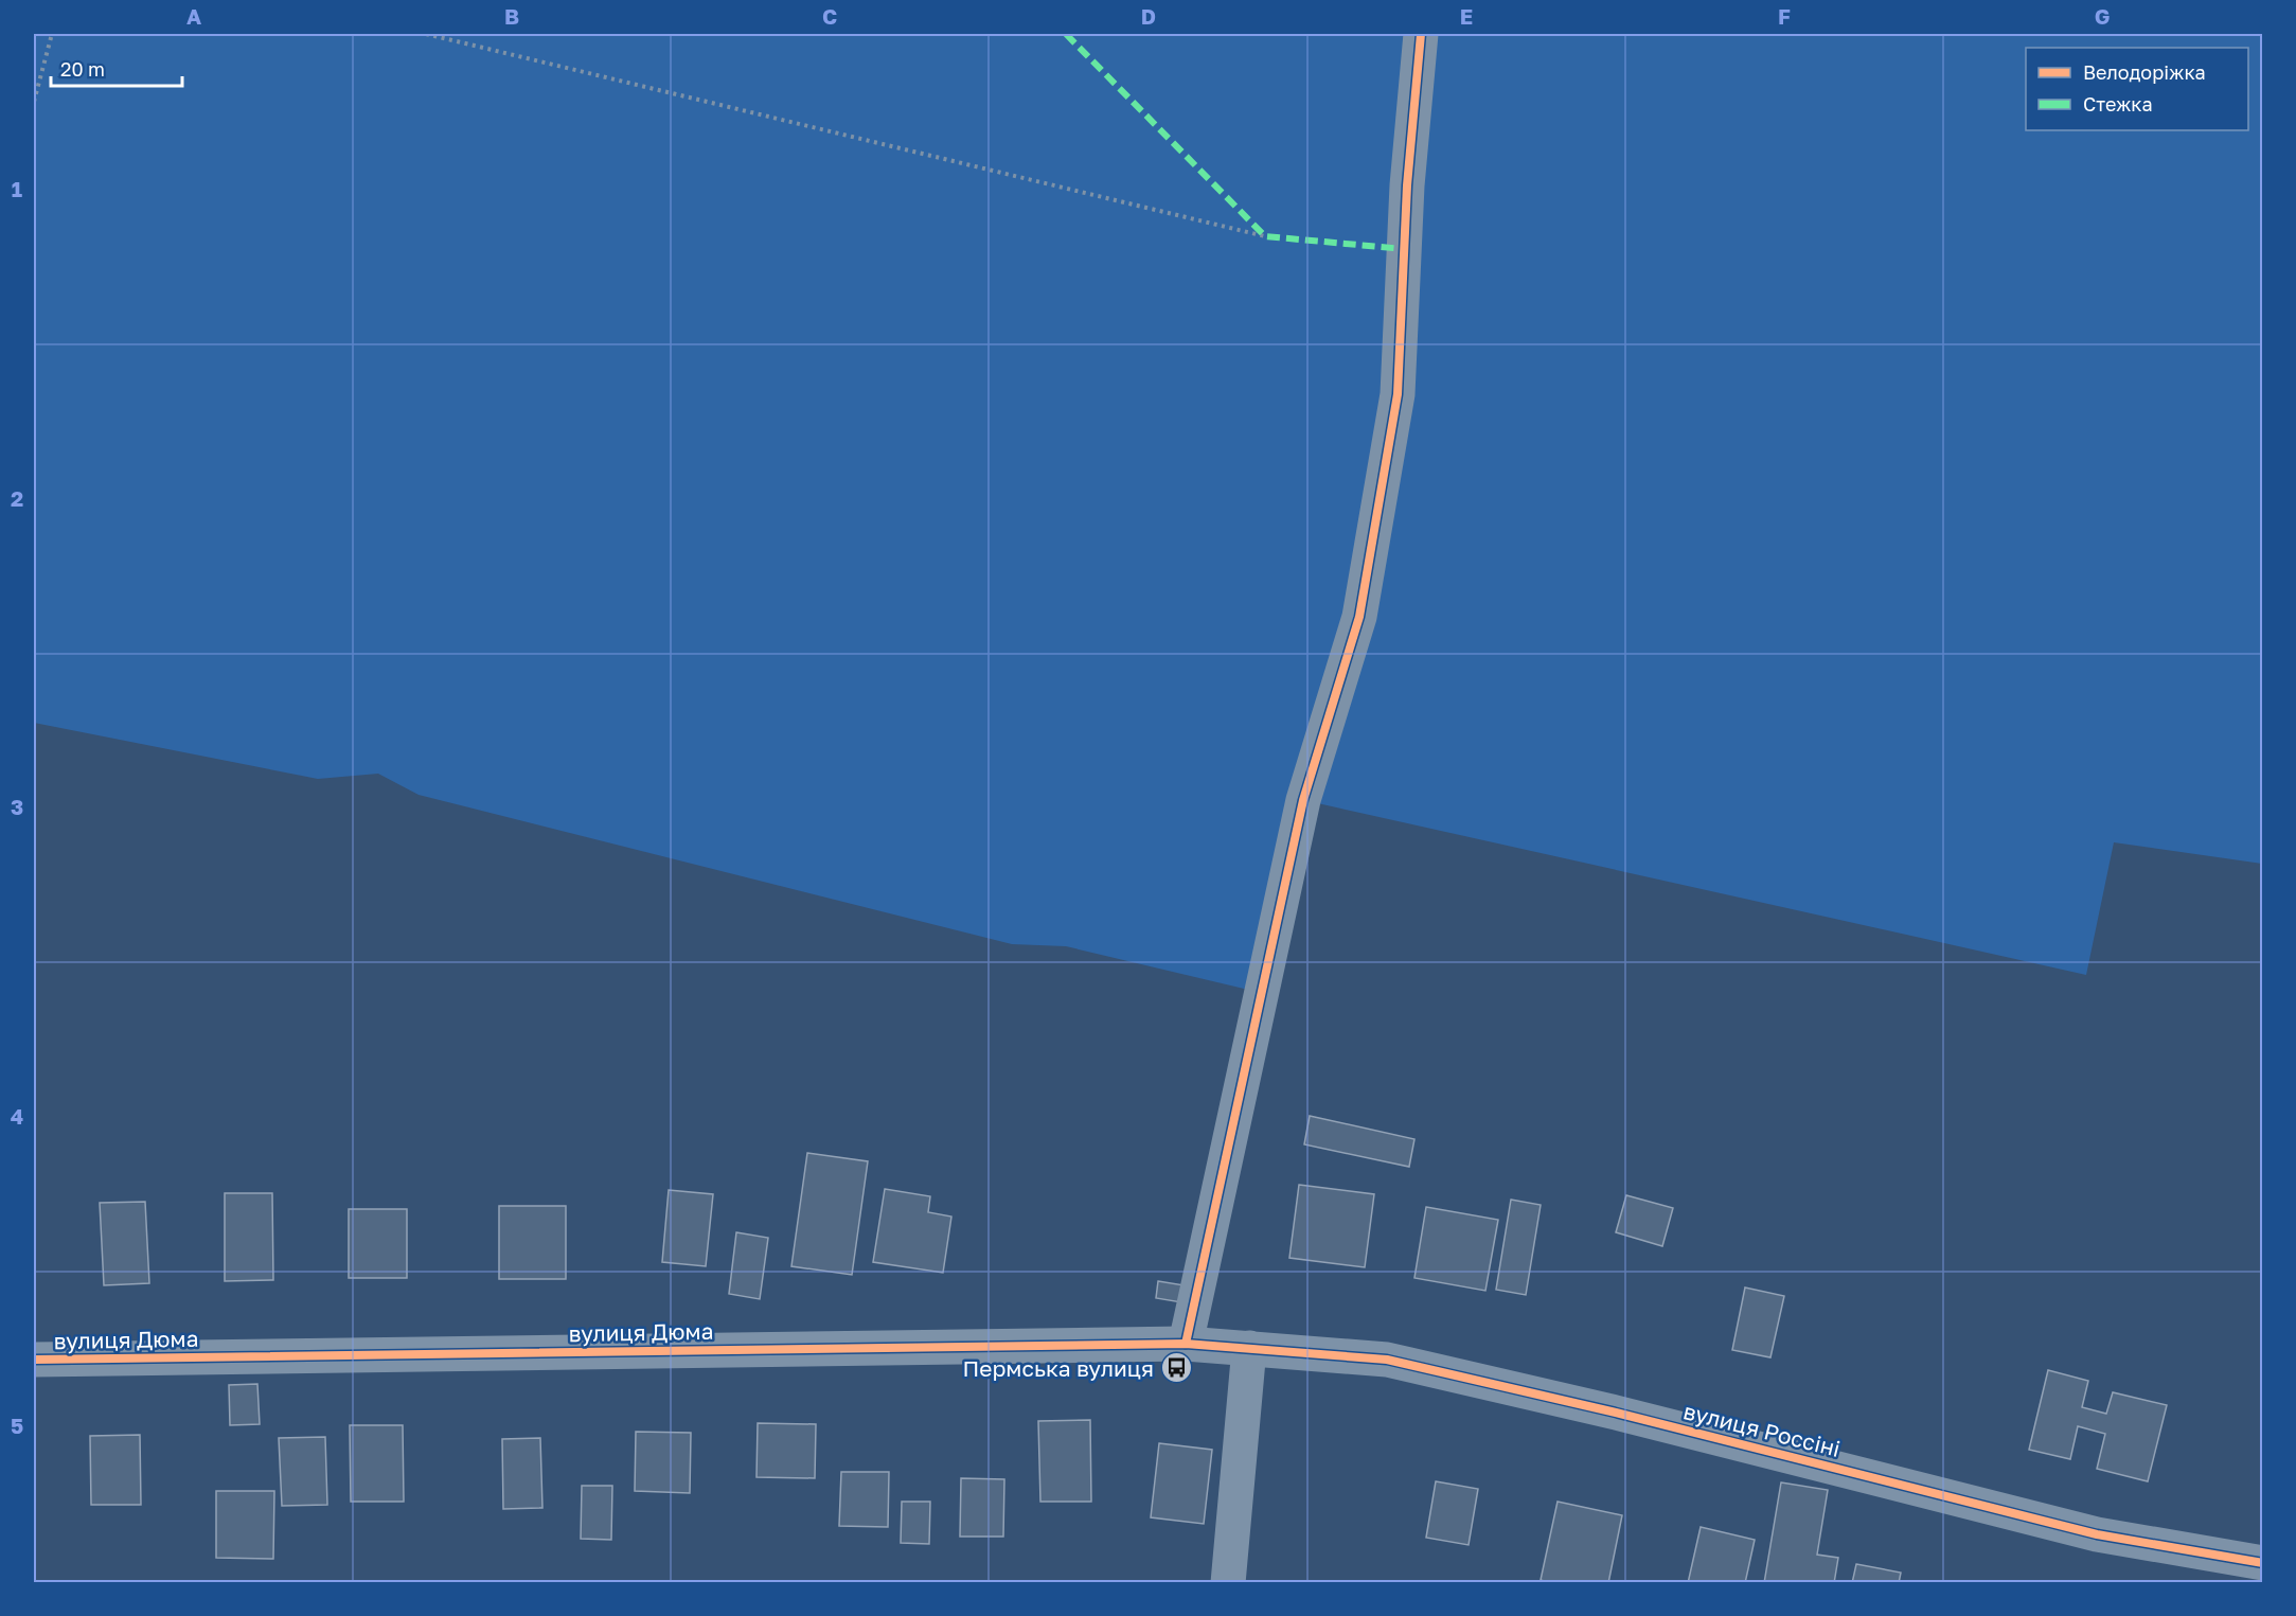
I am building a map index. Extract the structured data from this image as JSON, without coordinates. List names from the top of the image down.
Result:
{
  "streets": {
    "street": ["вулиця Дюма", "вулиця Россіні"]
  },
  "crossings": [
    ["вулиця Дюма", "вулиця Россіні"]
  ],
  "places": {
    "bus stop": ["Пермська вулиця"]
  },
  "legend": ["Велодоріжка", "Стежка"],
  "scale_bar": "20 m",
  "grid": {
    "columns": [
      "A",
      "B",
      "C",
      "D",
      "E",
      "F",
      "G"
    ],
    "rows": [
      "1",
      "2",
      "3",
      "4",
      "5"
    ]
  }
}
